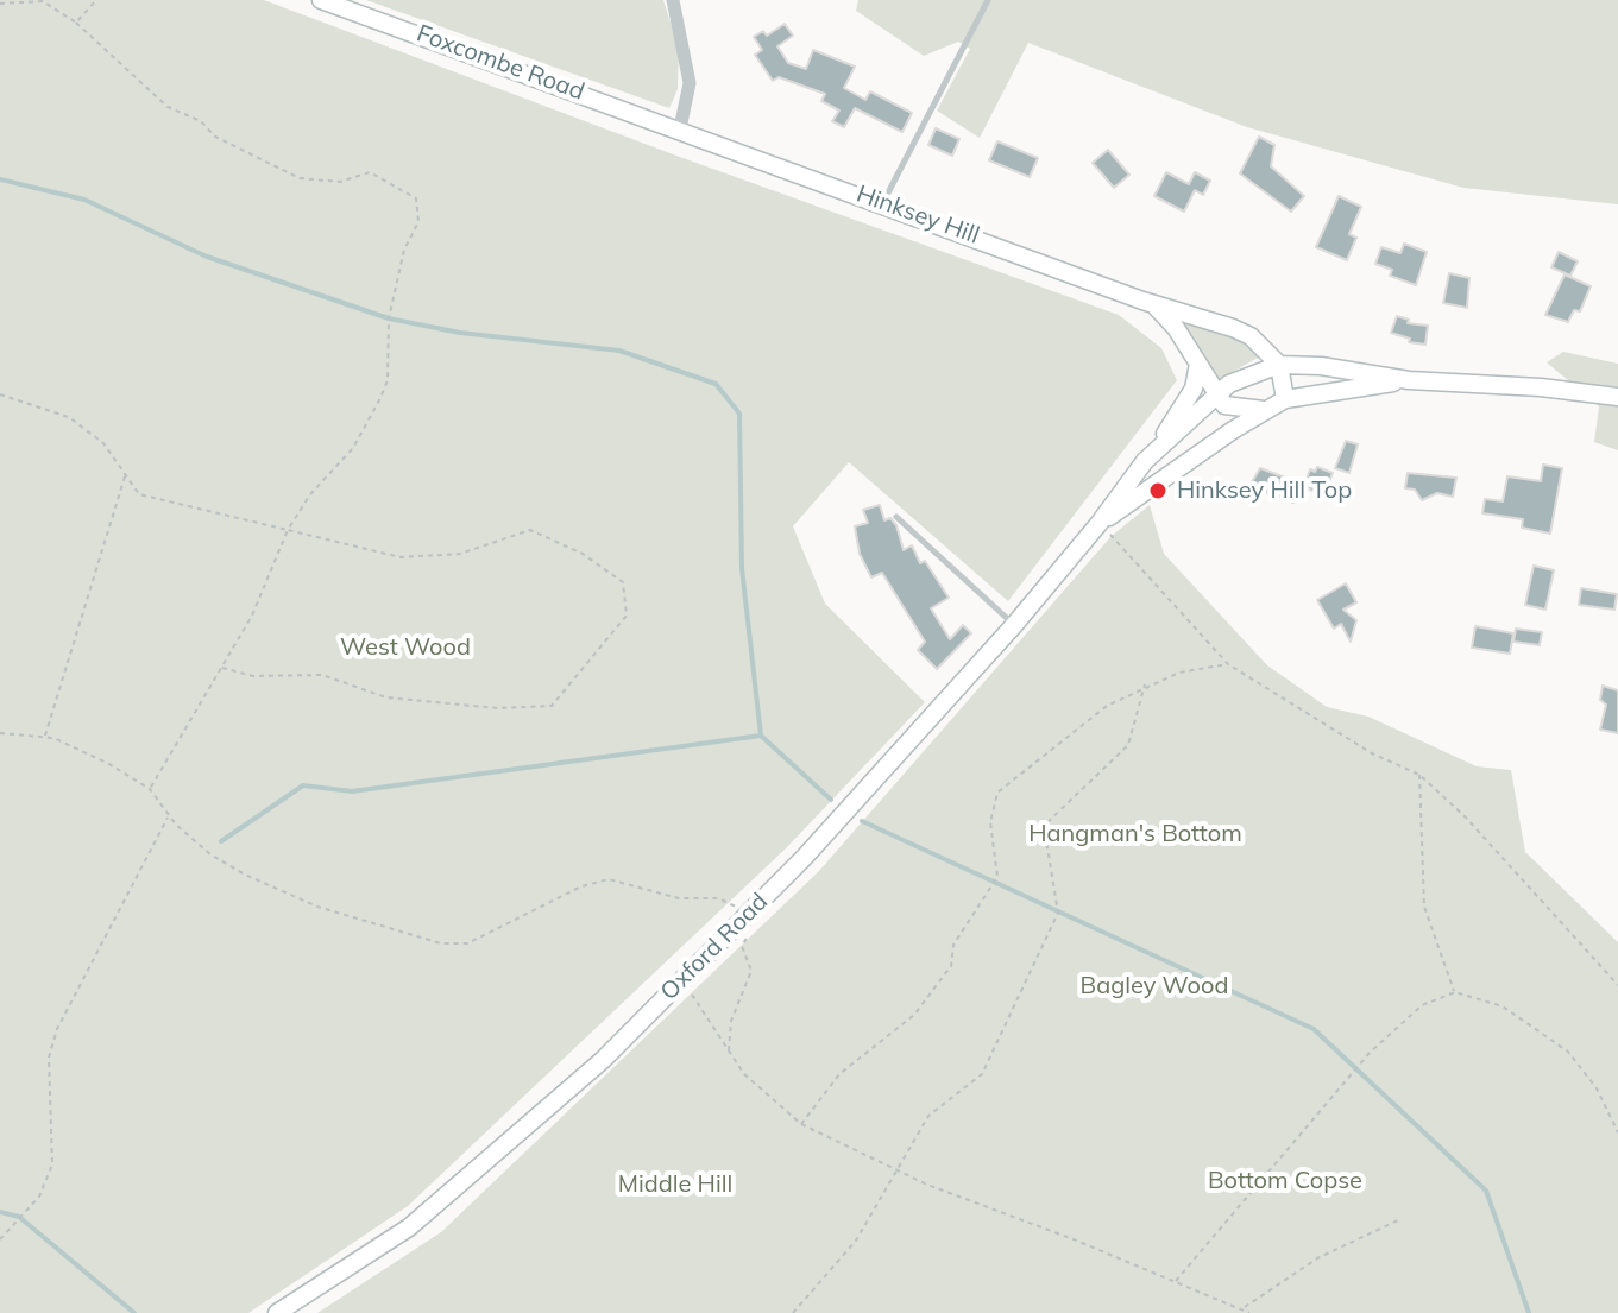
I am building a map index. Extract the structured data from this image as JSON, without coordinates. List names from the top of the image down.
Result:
{
  "streets": {
    "street": ["Foxcombe Road", "Hinksey Hill", "Oxford Road"]
  },
  "crossings": [
    ["Foxcombe Road", "Hinksey Hill"],
    ["Hinksey Hill", "Oxford Road"]
  ],
  "parks": [
    "West Wood",
    "Hangman's Bottom",
    "Bagley Wood",
    "Bottom Copse",
    "Middle Hill"
  ],
  "places": ["Hinksey Hill Top"]
}
